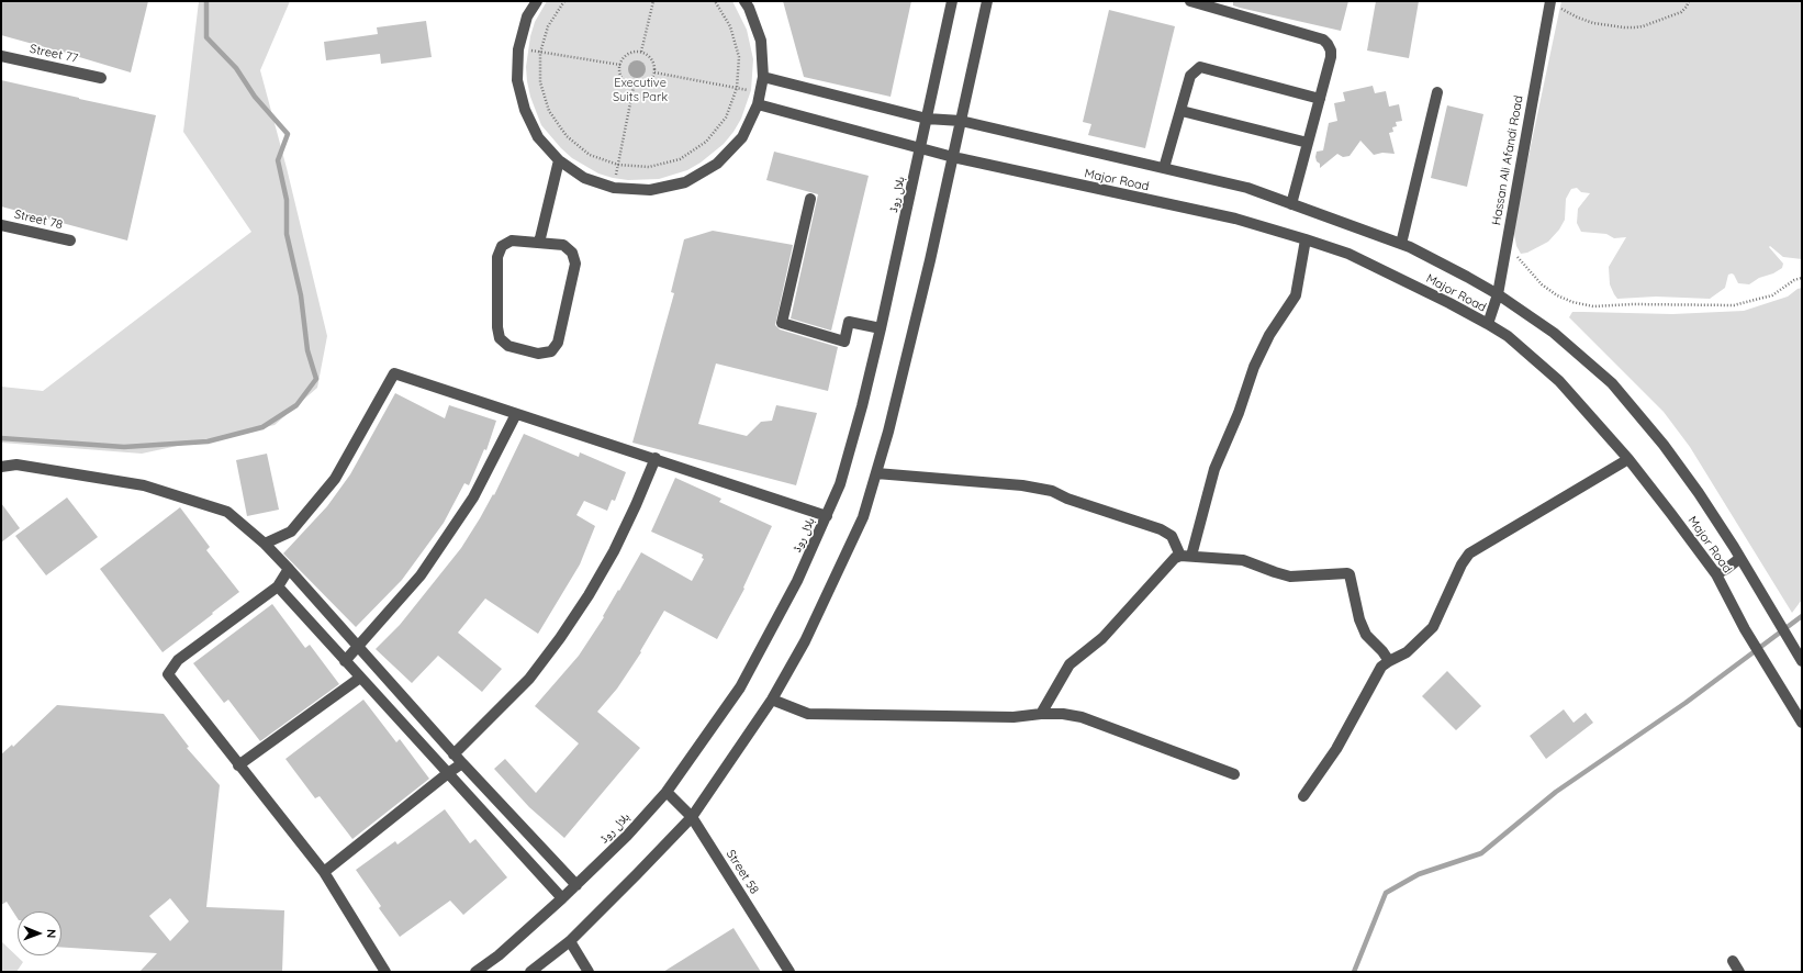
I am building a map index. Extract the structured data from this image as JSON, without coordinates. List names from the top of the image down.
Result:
{
  "streets": {
    "street": [
      "Street 77",
      "Hassan Ali Afandi Road",
      "Major Road",
      "ہلال روڈ",
      "Street 78",
      "Street 58"
    ]
  },
  "crossings": [
    ["Hassan Ali Afandi Road", "Major Road"],
    ["Major Road", "ہلال روڈ"],
    ["ہلال روڈ", "Street 58"]
  ],
  "parks": ["Executive Suits Park"],
  "north": "right"
}
